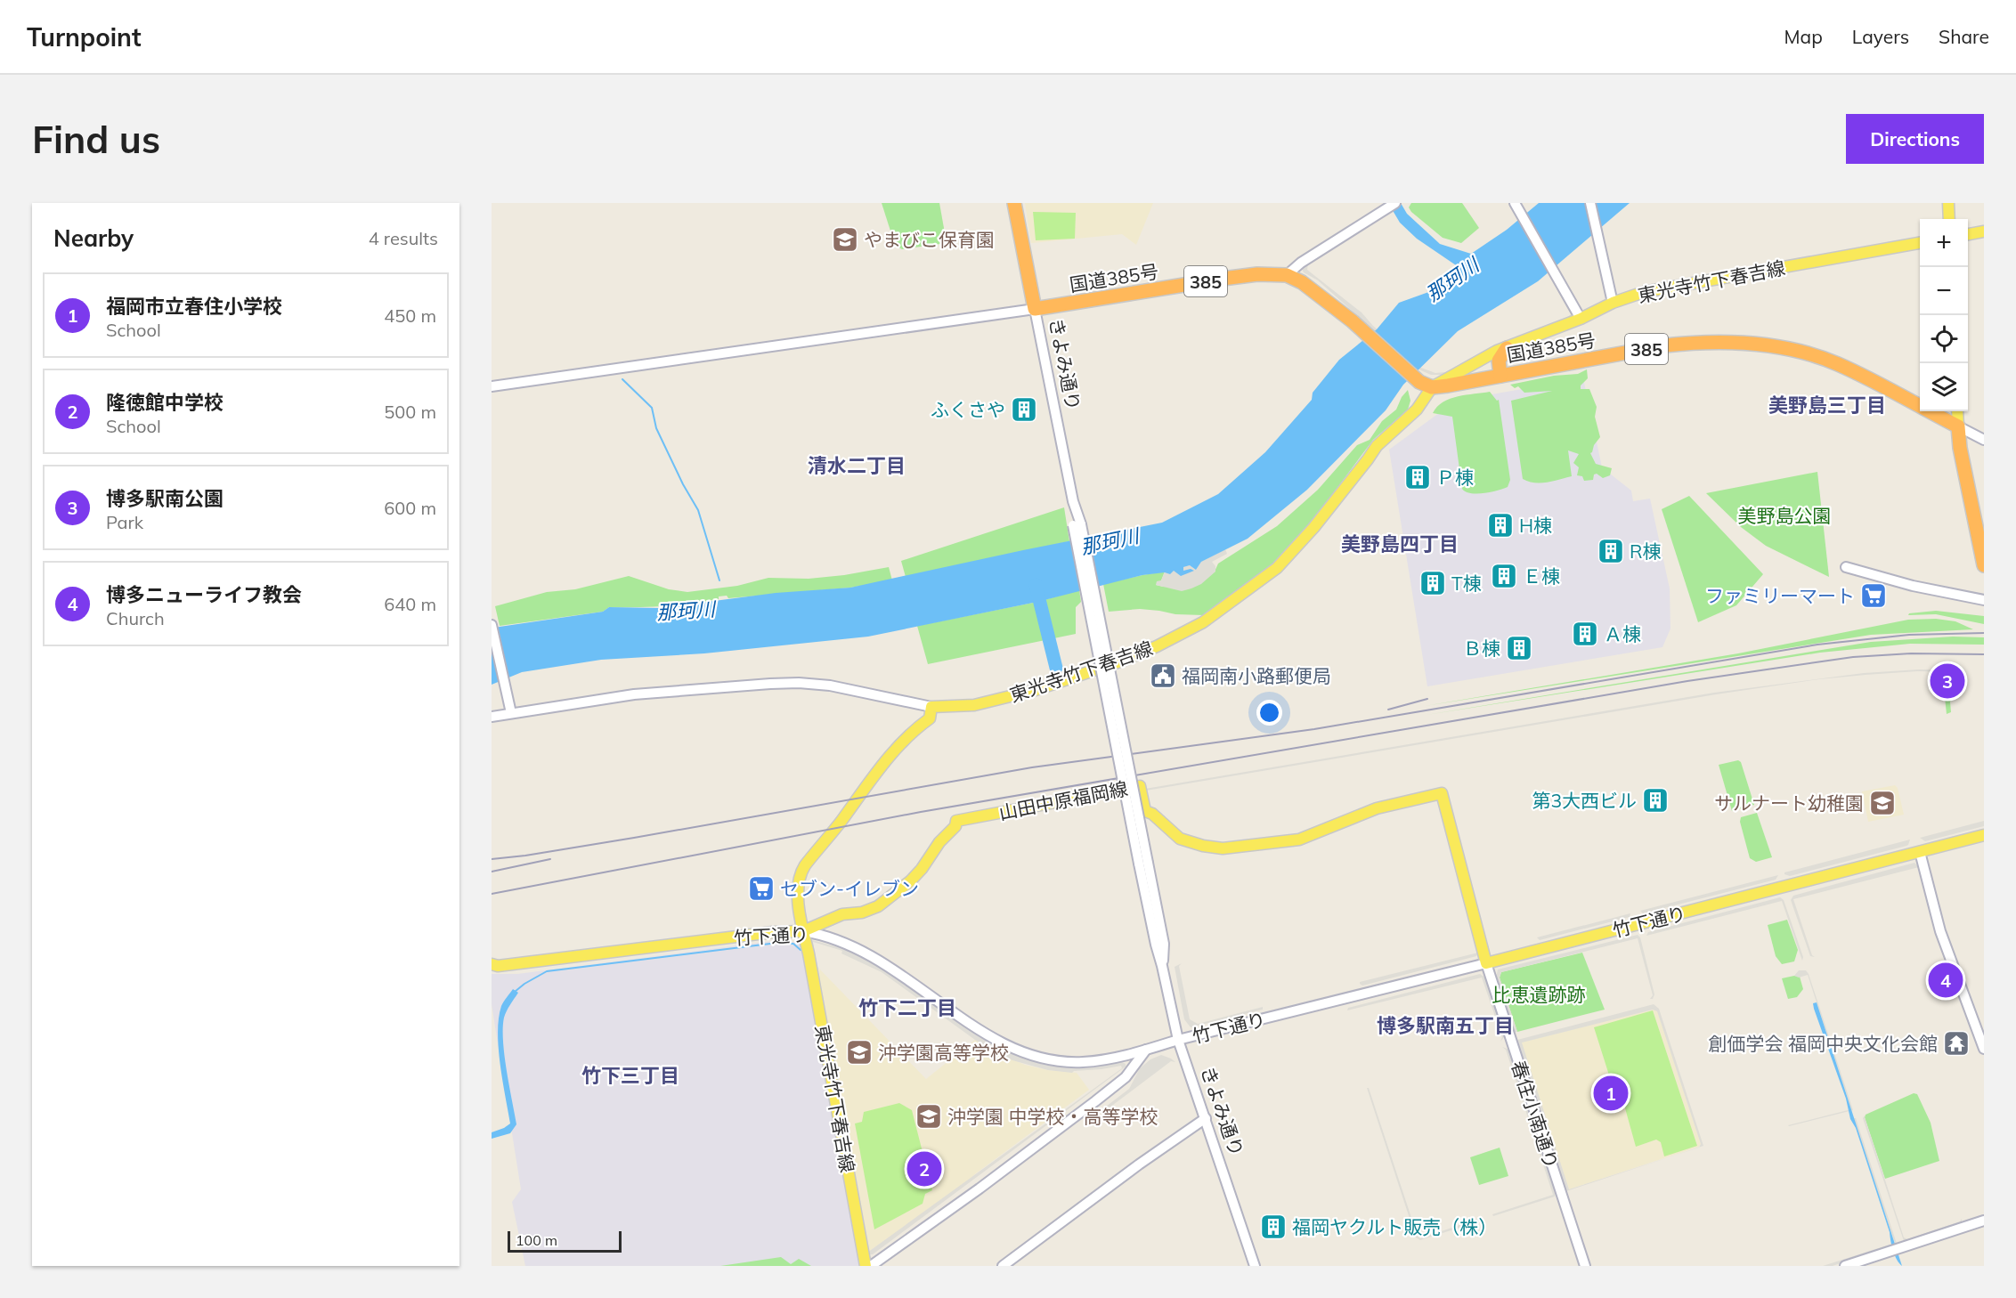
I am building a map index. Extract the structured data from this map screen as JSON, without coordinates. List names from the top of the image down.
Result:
{
  "streets": {
    "highway": ["国道385号", "385", "きよみ通り"],
    "main road": ["東光寺竹下春吉線", "山田中原福岡線", "竹下通り"],
    "street": ["春住小南通り"]
  },
  "crossings": [
    ["国道385号", "東光寺竹下春吉線"],
    ["国道385号", "きよみ通り"],
    ["東光寺竹下春吉線", "山田中原福岡線"],
    ["東光寺竹下春吉線", "竹下通り"],
    ["きよみ通り", "竹下通り"],
    ["山田中原福岡線", "竹下通り"],
    ["山田中原福岡線", "春住小南通り"],
    ["竹下通り", "春住小南通り"]
  ],
  "districts": [
    "美野島三丁目",
    "清水二丁目",
    "美野島四丁目",
    "竹下二丁目",
    "博多駅南五丁目",
    "竹下三丁目"
  ],
  "water": ["那珂川"],
  "parks": ["美野島公園", "比恵遺跡跡"],
  "places": {
    "school or university": [
      "やまびこ保育園",
      "サルナート幼稚園",
      "沖学園高等学校",
      "沖学園 中学校・高等学校"
    ],
    "building": [
      "ふくさや",
      "Ｐ棟",
      "H棟",
      "R棟",
      "Ｅ棟",
      "T棟",
      "Ａ棟",
      "Ｂ棟",
      "第3大西ビル",
      "福岡ヤクルト販売（株）"
    ],
    "supermarket": ["ファミリーマート", "セブン-イレブン"],
    "public building": ["福岡南小路郵便局"],
    "temple": ["創価学会 福岡中央文化会館"]
  },
  "scale_bar": "100 m",
  "page": {
    "header": "Turnpoint",
    "nav": ["Map", "Layers", "Share"],
    "buttons": "Directions",
    "title": "Find us",
    "heading": ["Nearby", "4 results"],
    "map_buttons": ["+", "−"],
    "list": [
      {
        "mark": "1",
        "name": "福岡市立春住小学校",
        "note": "School",
        "value": "450 m"
      },
      {
        "mark": "2",
        "name": "隆徳館中学校",
        "note": "School",
        "value": "500 m"
      },
      {
        "mark": "3",
        "name": "博多駅南公園",
        "note": "Park",
        "value": "600 m"
      },
      {
        "mark": "4",
        "name": "博多ニューライフ教会",
        "note": "Church",
        "value": "640 m"
      }
    ],
    "pins": [
      "3",
      "4",
      "1",
      "2"
    ],
    "scale": "100 m"
  }
}
